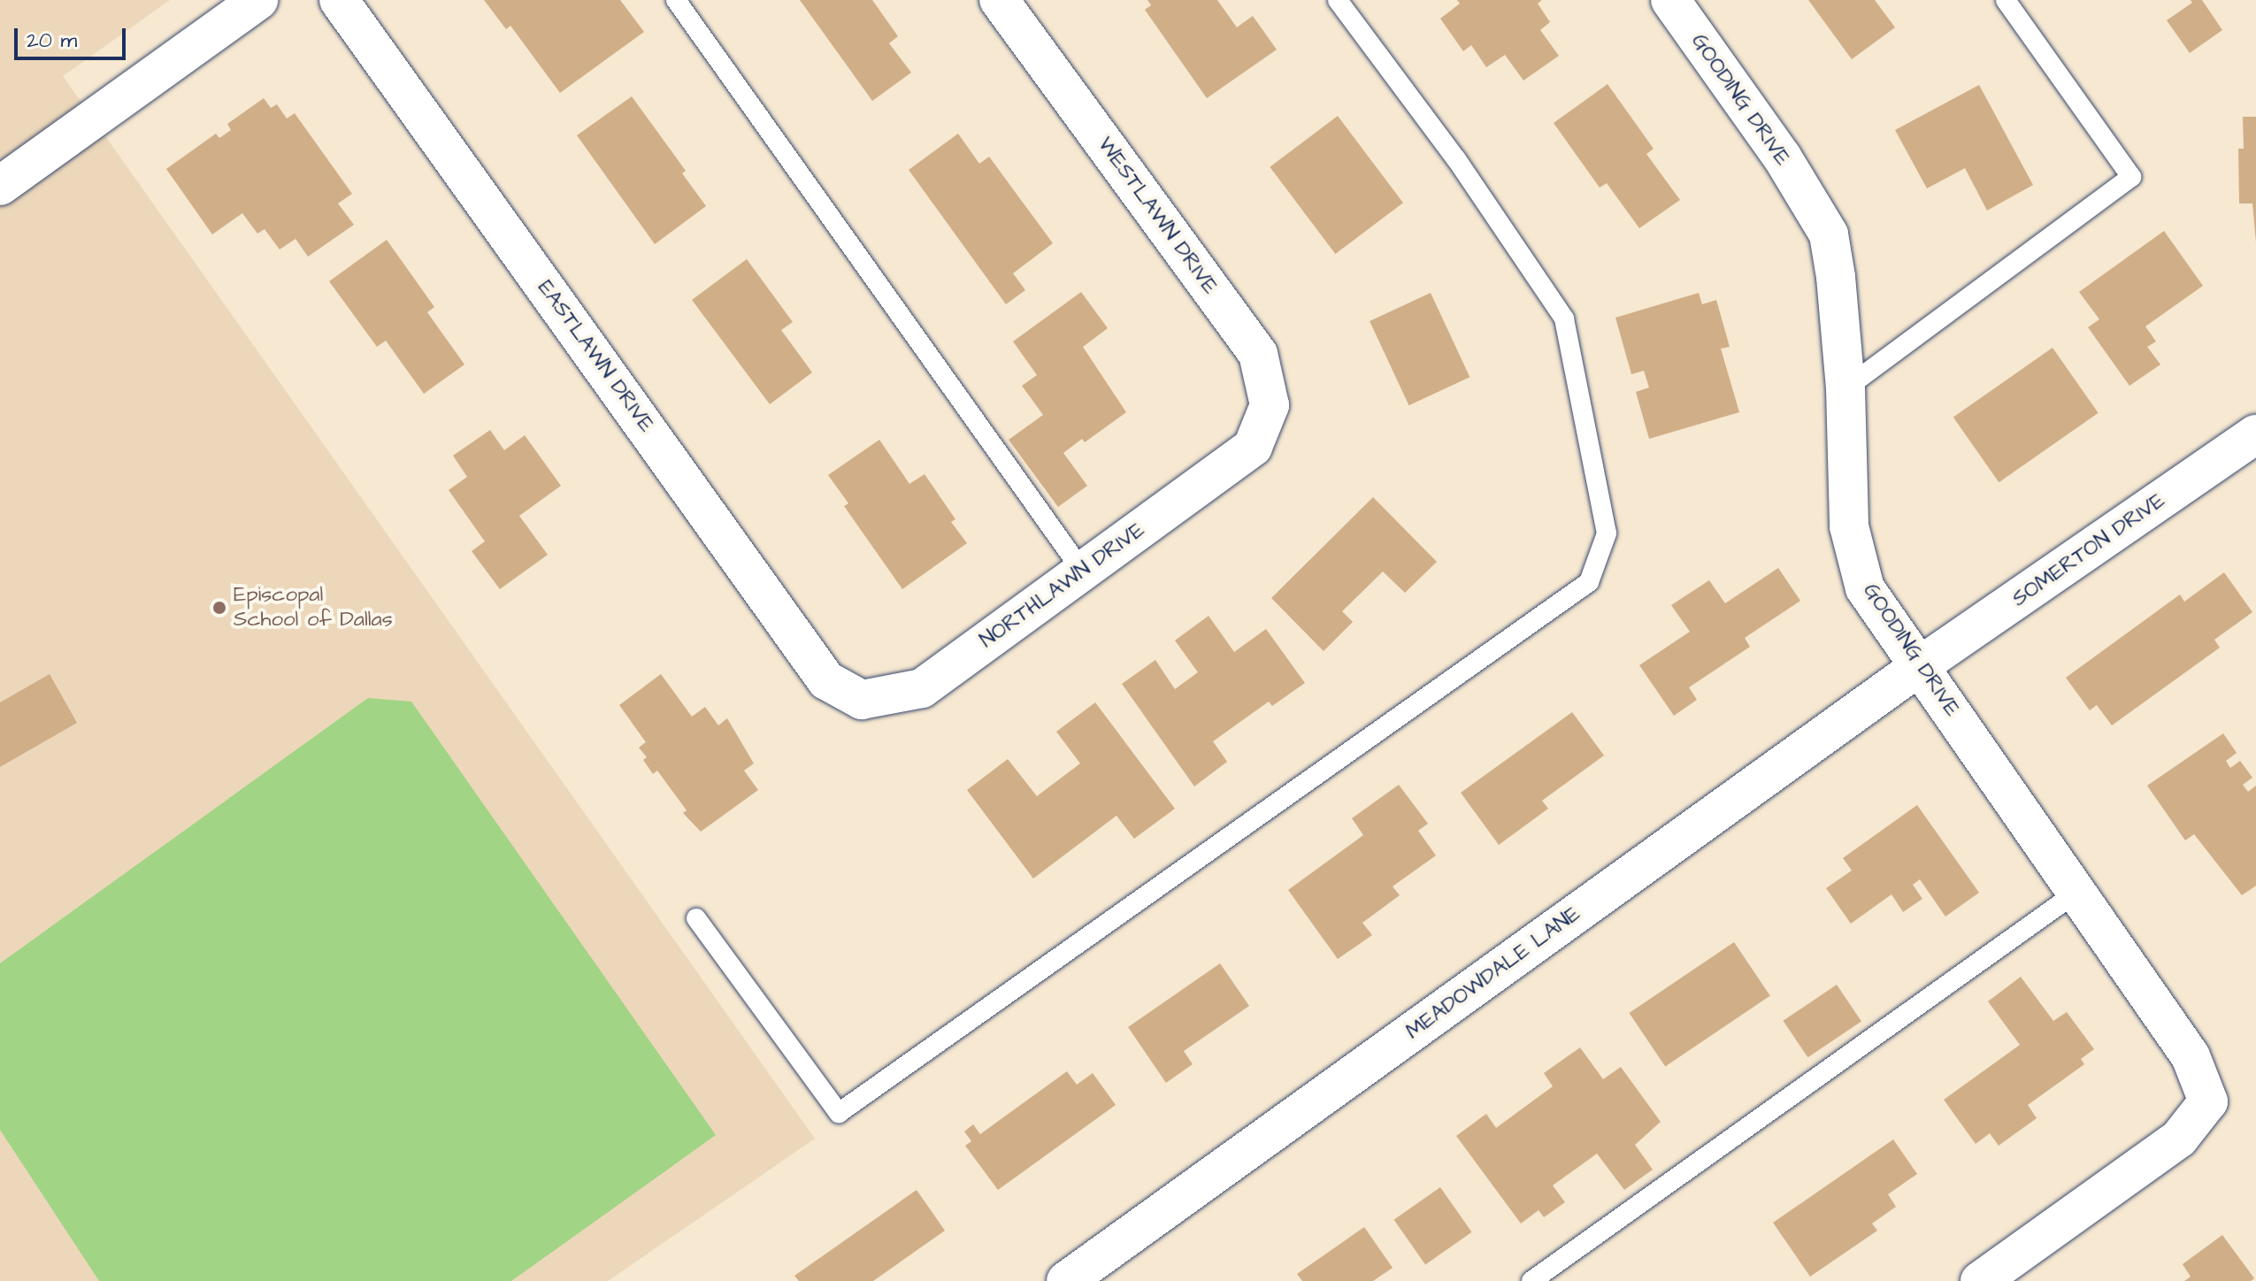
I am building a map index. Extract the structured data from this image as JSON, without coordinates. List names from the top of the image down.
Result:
{
  "streets": {
    "street": [
      "GOODING DRIVE",
      "WESTLAWN DRIVE",
      "EASTLAWN DRIVE",
      "SOMERTON DRIVE",
      "NORTHLAWN DRIVE",
      "MEADOWDALE LANE"
    ]
  },
  "crossings": [
    ["GOODING DRIVE", "SOMERTON DRIVE"],
    ["GOODING DRIVE", "MEADOWDALE LANE"],
    ["WESTLAWN DRIVE", "NORTHLAWN DRIVE"],
    ["EASTLAWN DRIVE", "NORTHLAWN DRIVE"],
    ["SOMERTON DRIVE", "MEADOWDALE LANE"]
  ],
  "places": ["Episcopal School of Dallas"],
  "scale_bar": "20 m"
}
